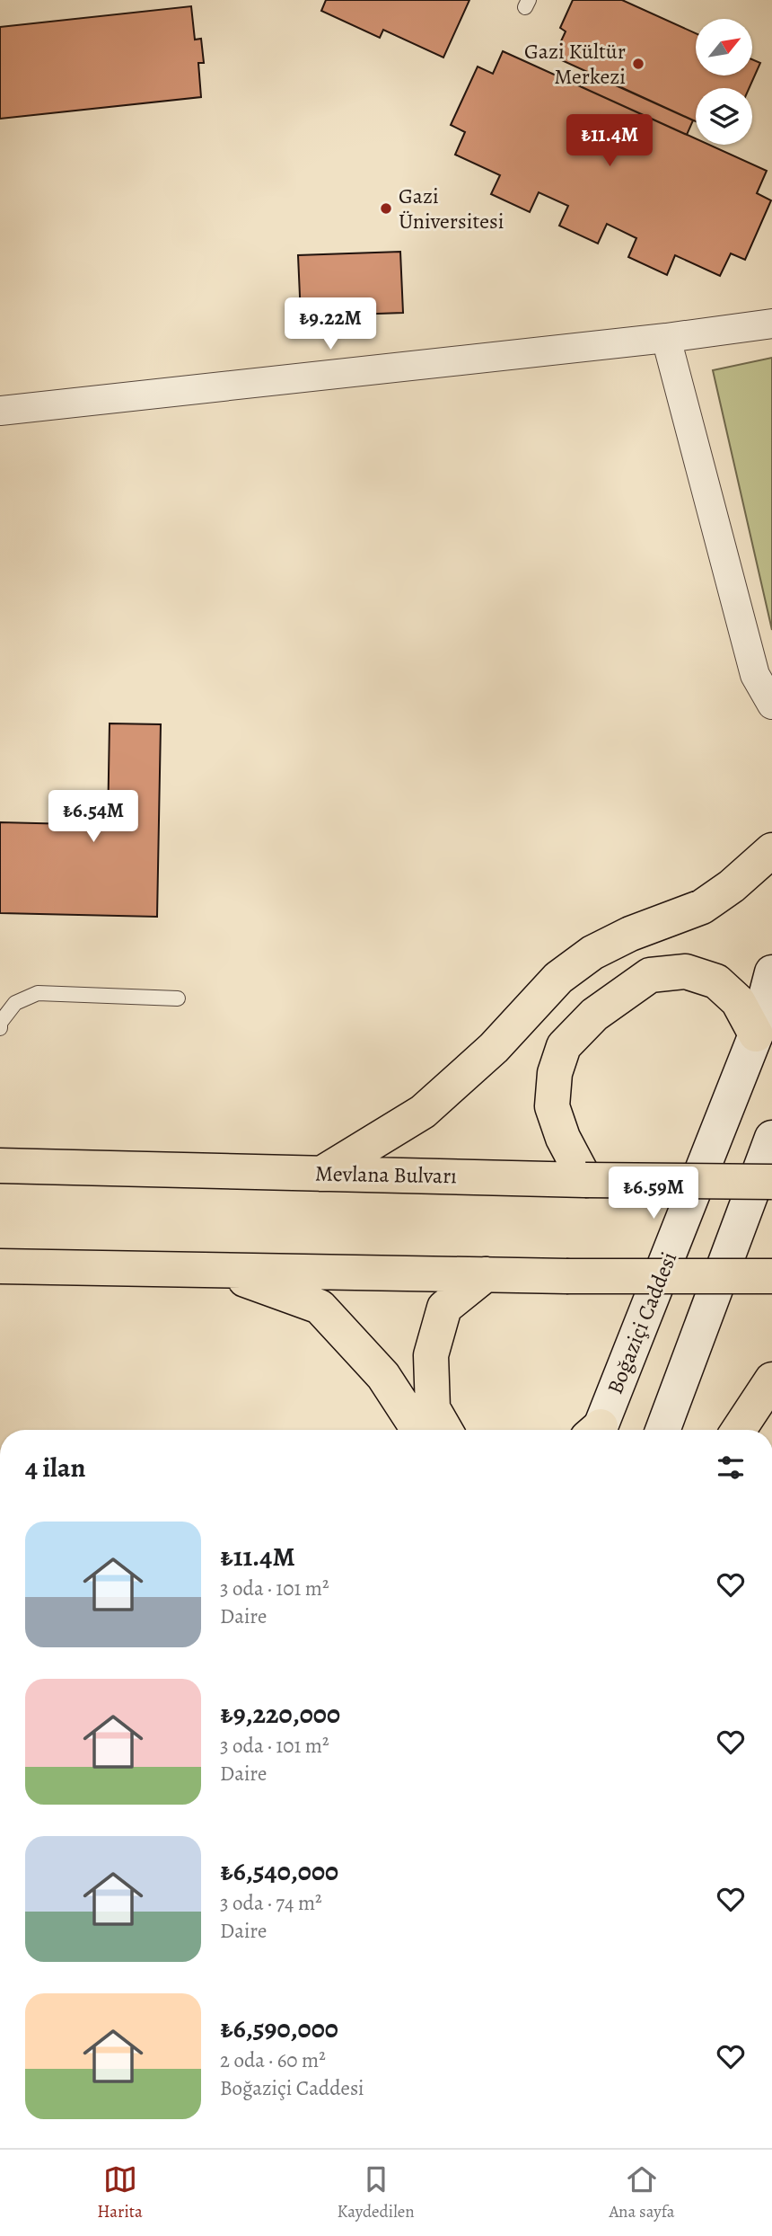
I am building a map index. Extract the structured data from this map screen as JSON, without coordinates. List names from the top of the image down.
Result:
{
  "streets": {
    "highway": ["Mevlana Bulvarı"],
    "main road": ["Boğaziçi Caddesi"]
  },
  "places": ["Gazi Kültür Merkezi", "Gazi Üniversitesi"],
  "north": "top right",
  "page": {
    "price": [
      "₺11.4M",
      "₺9.22M",
      "₺6.54M",
      "₺6.59M"
    ],
    "heading": "4 ilan",
    "list": [
      {
        "name": "₺11.4M",
        "note": "3 oda · 101 m² · Daire"
      },
      {
        "name": "₺9,220,000",
        "note": "3 oda · 101 m² · Daire"
      },
      {
        "name": "₺6,540,000",
        "note": "3 oda · 74 m² · Daire"
      },
      {
        "name": "₺6,590,000",
        "note": "2 oda · 60 m² · Boğaziçi Caddesi"
      }
    ],
    "tabs": ["Harita", "Kaydedilen", "Ana sayfa"]
  }
}
